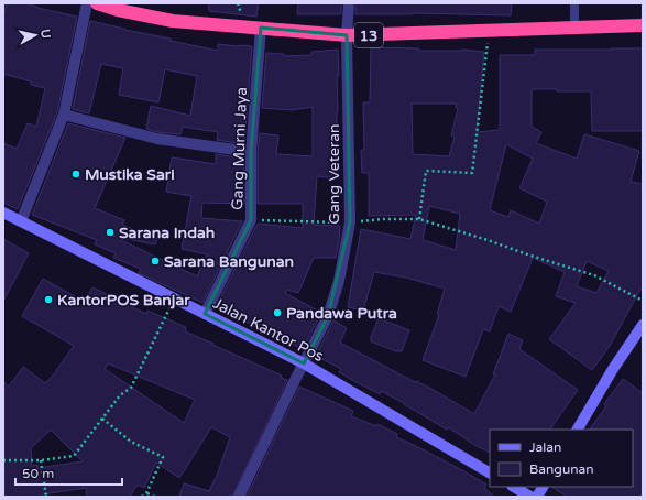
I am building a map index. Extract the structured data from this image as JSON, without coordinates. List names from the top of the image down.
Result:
{
  "streets": {
    "highway": ["13"],
    "street": ["Gang Murni Jaya", "Gang Veteran", "Jalan Kantor Pos"]
  },
  "crossings": [
    ["13", "Gang Murni Jaya"],
    ["13", "Gang Veteran"],
    ["Gang Murni Jaya", "Jalan Kantor Pos"],
    ["Gang Veteran", "Jalan Kantor Pos"]
  ],
  "places": [
    "Mustika Sari",
    "Sarana Indah",
    "Sarana Bangunan",
    "KantorPOS Banjar",
    "Pandawa Putra"
  ],
  "legend": ["Jalan", "Bangunan"],
  "scale_bar": "50 m",
  "north": "right"
}
